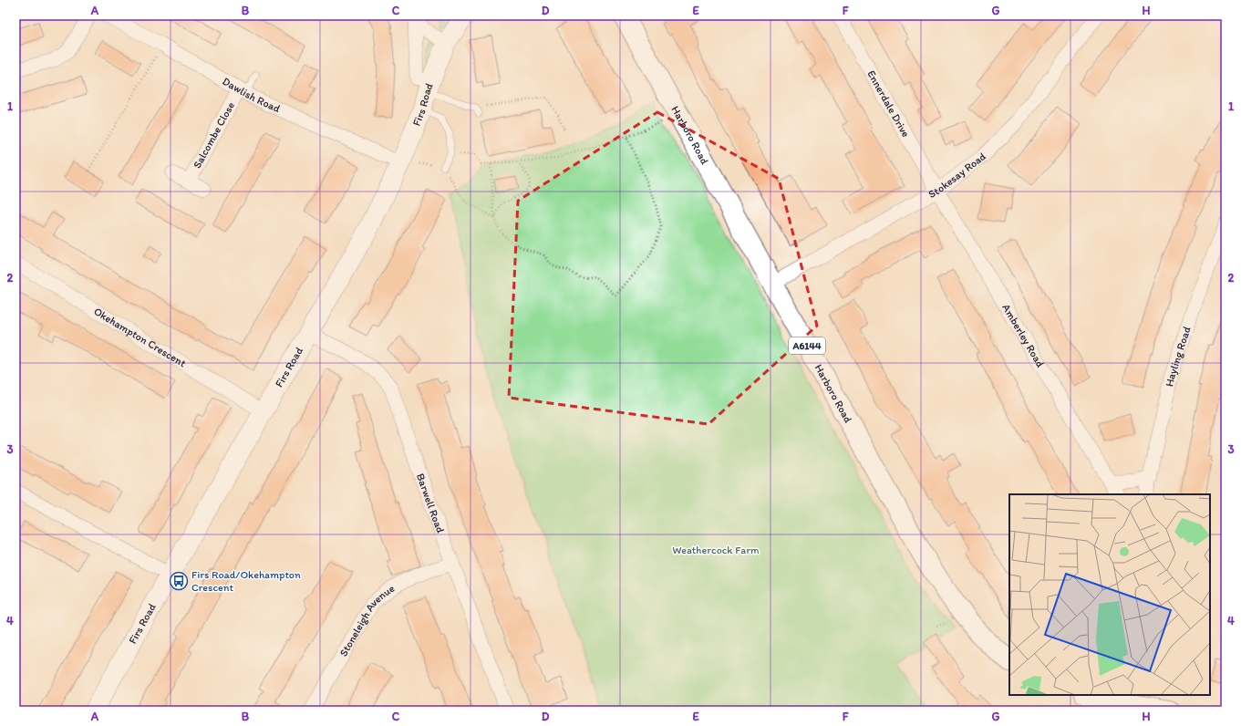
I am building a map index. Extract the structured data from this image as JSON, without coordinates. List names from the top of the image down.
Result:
{
  "streets": {
    "main road": ["Harboro Road", "A6144"],
    "street": [
      "Dawlish Road",
      "Ennerdale Drive",
      "Firs Road",
      "Salcombe Close",
      "Stokesay Road",
      "Amberley Road",
      "Okehampton Crescent",
      "Hayling Road",
      "Barwell Road",
      "Stoneleigh Avenue"
    ]
  },
  "crossings": [
    ["Dawlish Road", "Firs Road"],
    ["Dawlish Road", "Salcombe Close"],
    ["Ennerdale Drive", "Stokesay Road"],
    ["Ennerdale Drive", "Amberley Road"],
    ["Firs Road", "Okehampton Crescent"],
    ["Firs Road", "Barwell Road"],
    ["Harboro Road", "Stokesay Road"],
    ["Stokesay Road", "Amberley Road"],
    ["Barwell Road", "Stoneleigh Avenue"]
  ],
  "parks": ["Weathercock Farm"],
  "places": {
    "bus stop": ["Firs Road/Okehampton Crescent"]
  },
  "grid": {
    "columns": [
      "A",
      "B",
      "C",
      "D",
      "E",
      "F",
      "G",
      "H"
    ],
    "rows": [
      "1",
      "2",
      "3",
      "4"
    ]
  }
}
